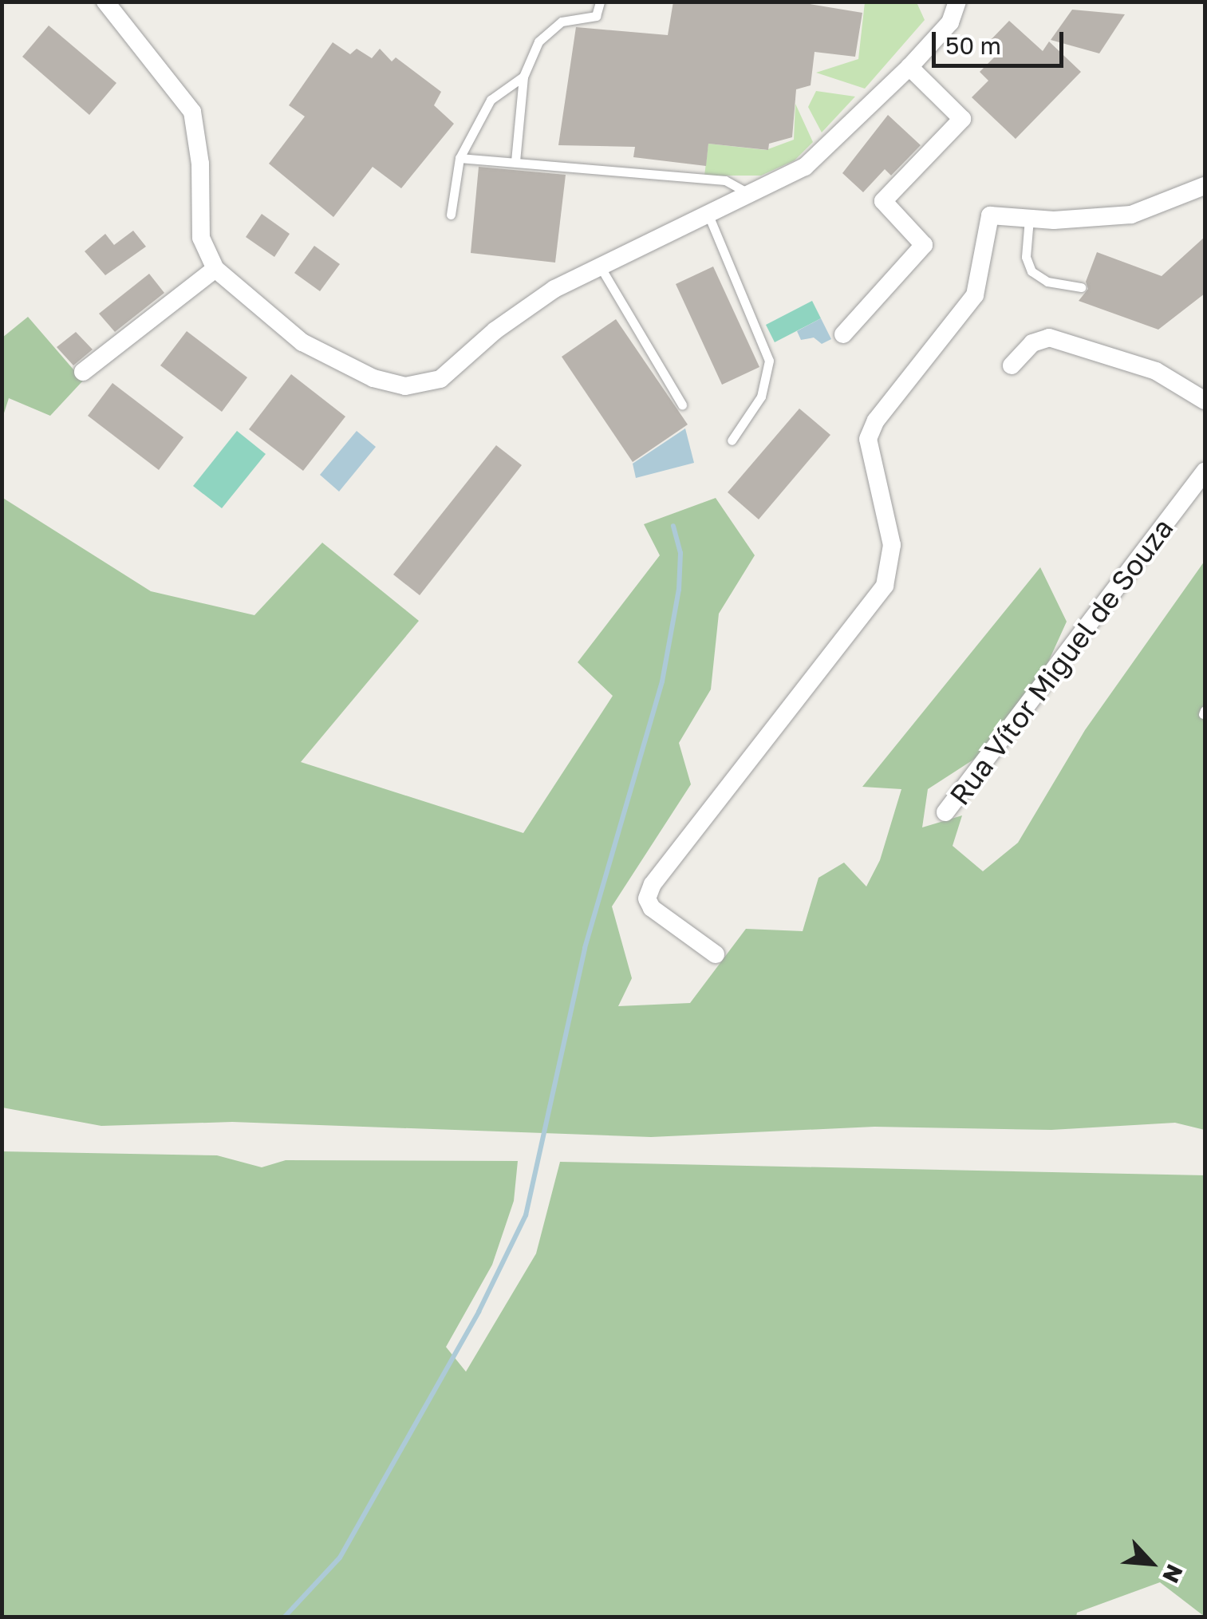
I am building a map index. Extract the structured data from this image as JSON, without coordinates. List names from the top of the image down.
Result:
{
  "streets": {
    "street": ["Rua Vítor Miguel de Souza"]
  },
  "scale_bar": "50 m",
  "north": "bottom right"
}
